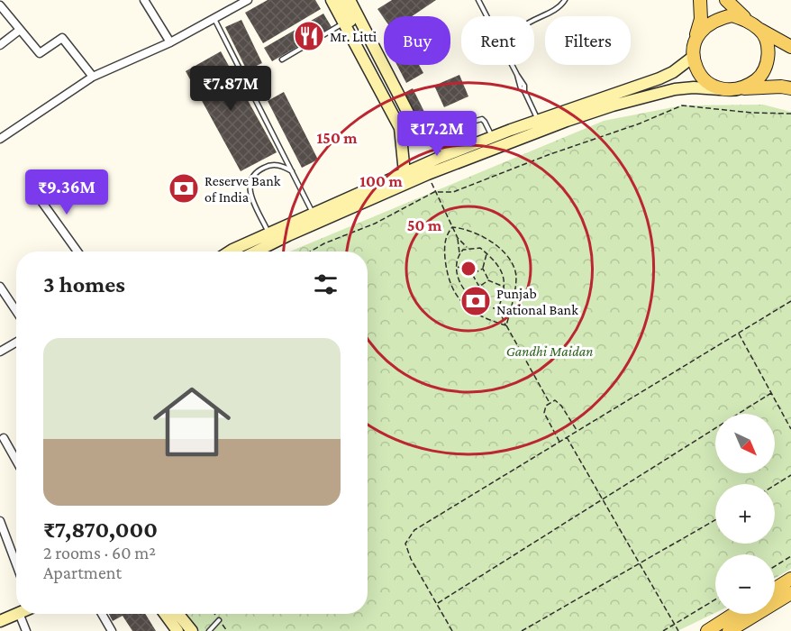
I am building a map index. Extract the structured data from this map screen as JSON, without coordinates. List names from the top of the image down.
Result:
{
  "parks": ["Gandhi Maidan"],
  "places": {
    "restaurant": ["Mr. Litti"],
    "bank": ["Reserve Bank of India", "Punjab National Bank"]
  },
  "north": "bottom right",
  "page": {
    "chip": ["Buy", "Rent", "Filters"],
    "price": ["₹7.87M", "₹17.2M", "₹9.36M"],
    "heading": "3 homes",
    "list": [
      {
        "name": "₹7,870,000",
        "note": "2 rooms · 60 m² · Apartment"
      }
    ],
    "map_buttons": ["+", "−"]
  },
  "rings": ["150 m", "100 m", "50 m"]
}
